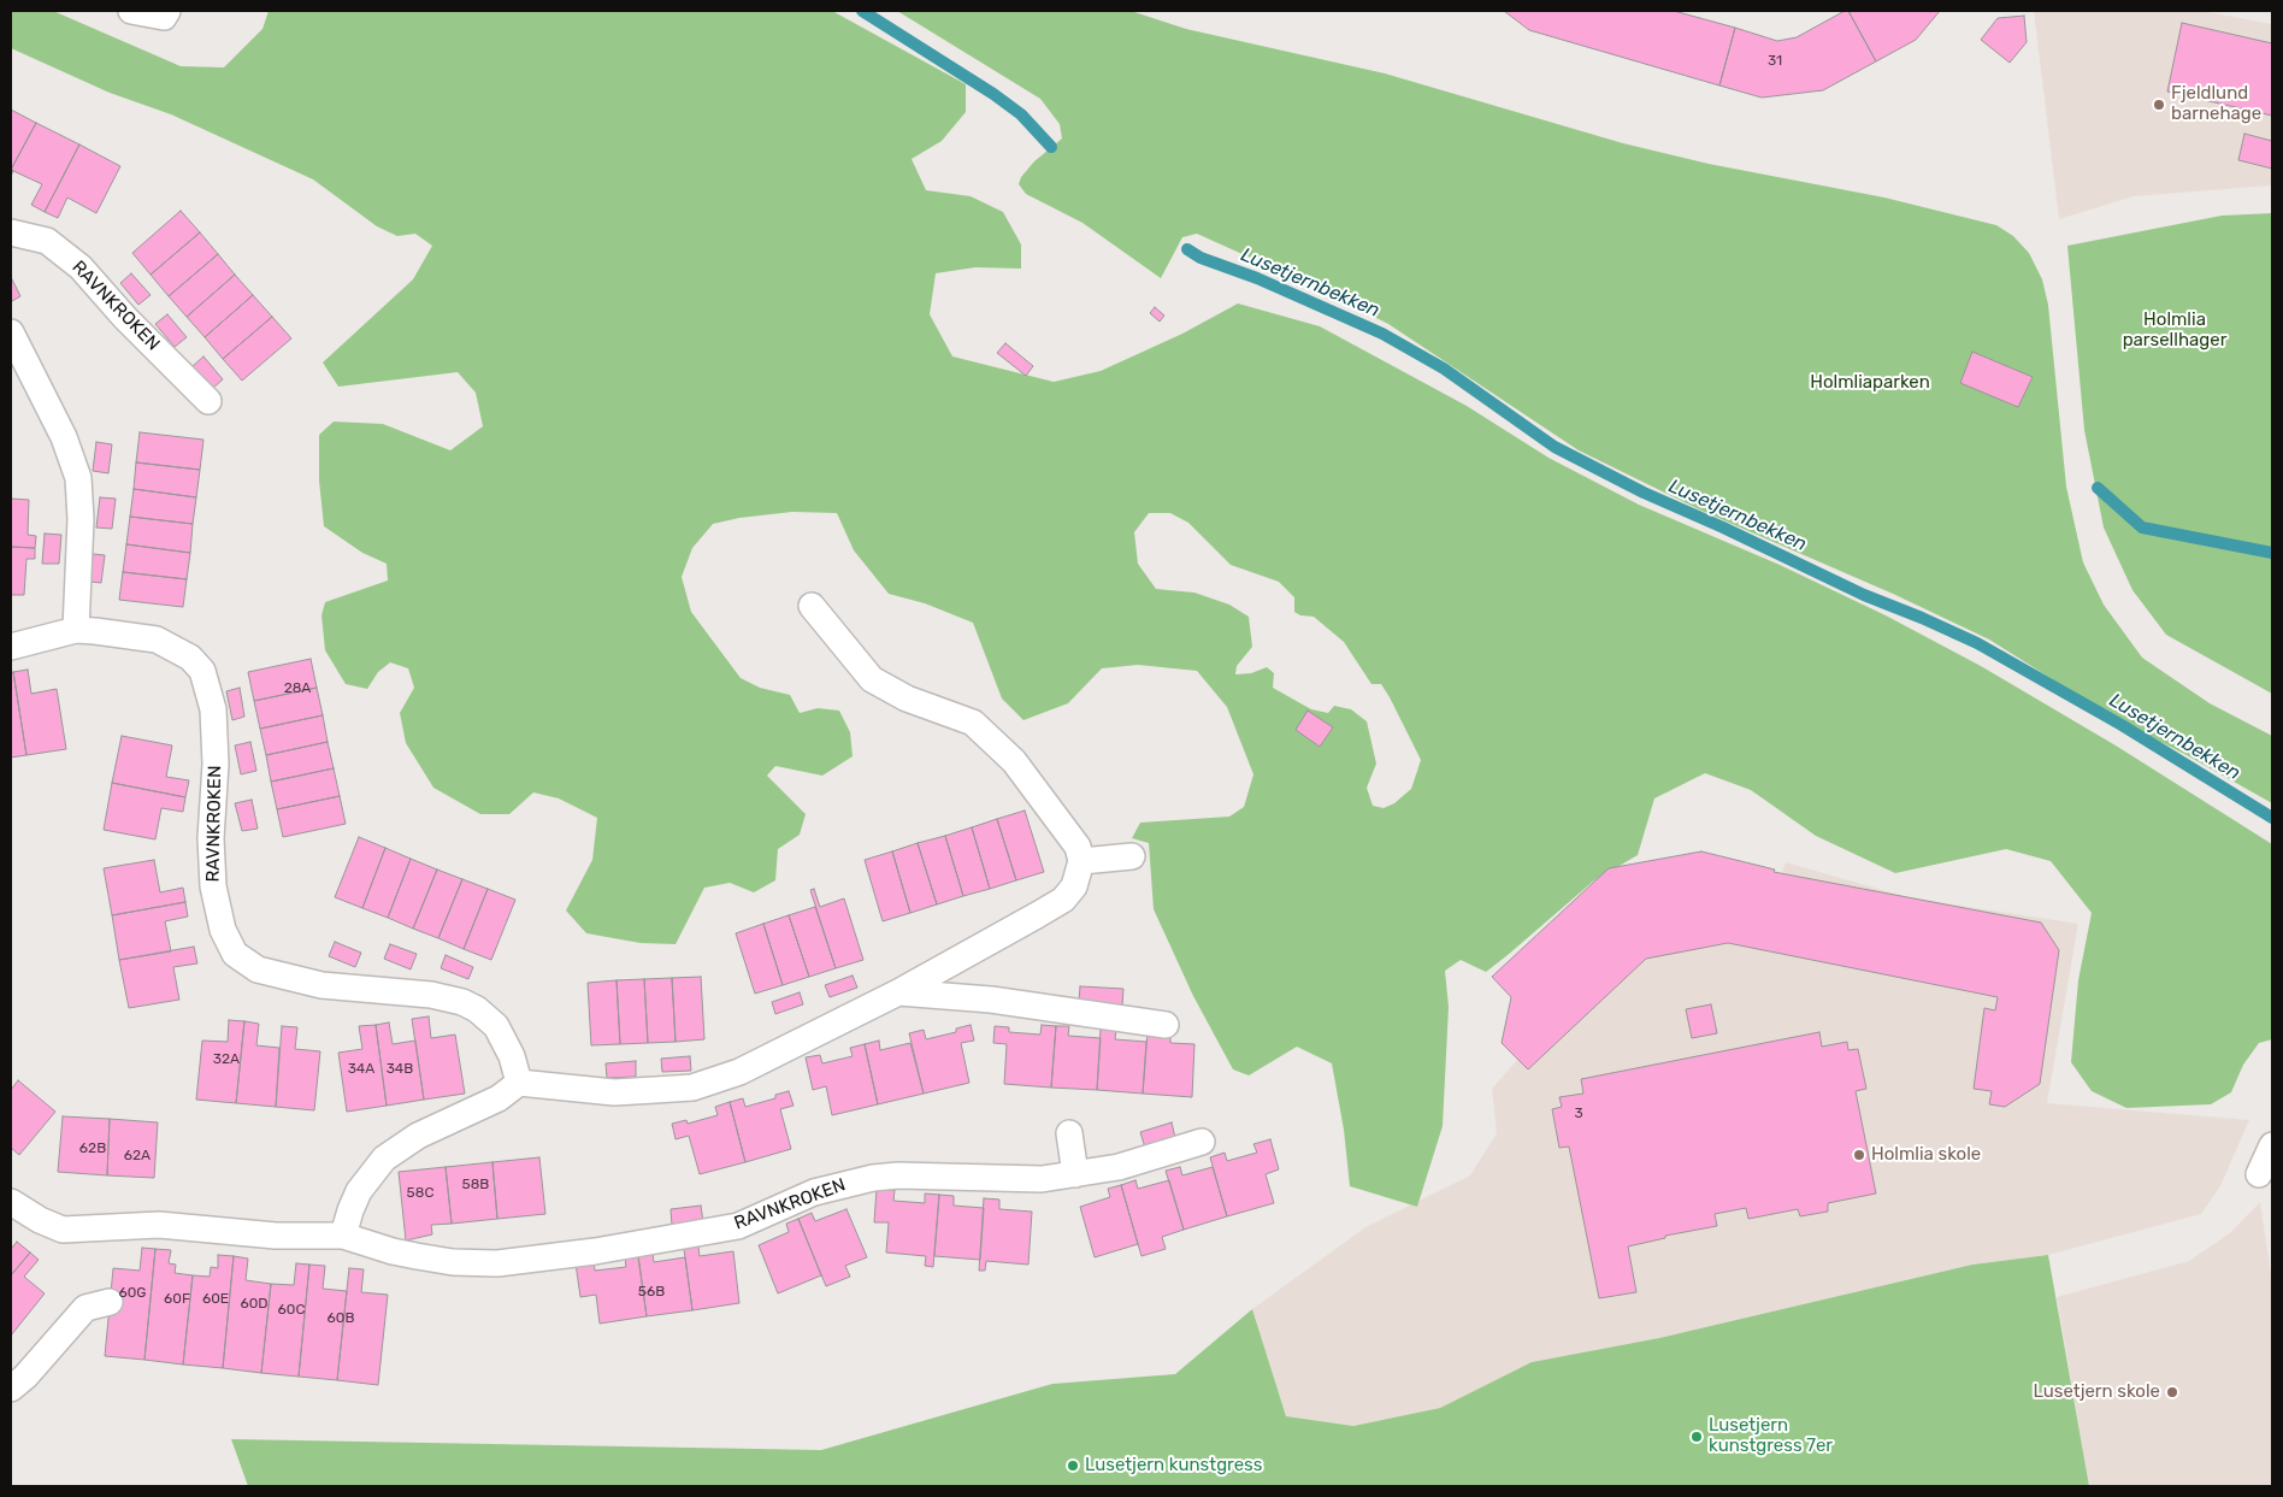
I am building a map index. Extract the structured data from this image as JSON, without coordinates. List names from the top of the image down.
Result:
{
  "streets": {
    "lane": ["RAVNKROKEN"]
  },
  "water": ["Lusetjernbekken"],
  "parks": ["Holmlia parsellhager", "Holmliaparken"],
  "places": [
    "Fjeldlund barnehage",
    "Holmlia skole",
    "Lusetjern skole",
    "Lusetjern kunstgress 7er",
    "Lusetjern kunstgress"
  ],
  "house_numbers": [
    "31",
    "28A",
    "32A",
    "34A",
    "34B",
    "3",
    "62B",
    "62A",
    "58B",
    "58C",
    "56B",
    "60G",
    "60F",
    "60E",
    "60D",
    "60C",
    "60B"
  ]
}
